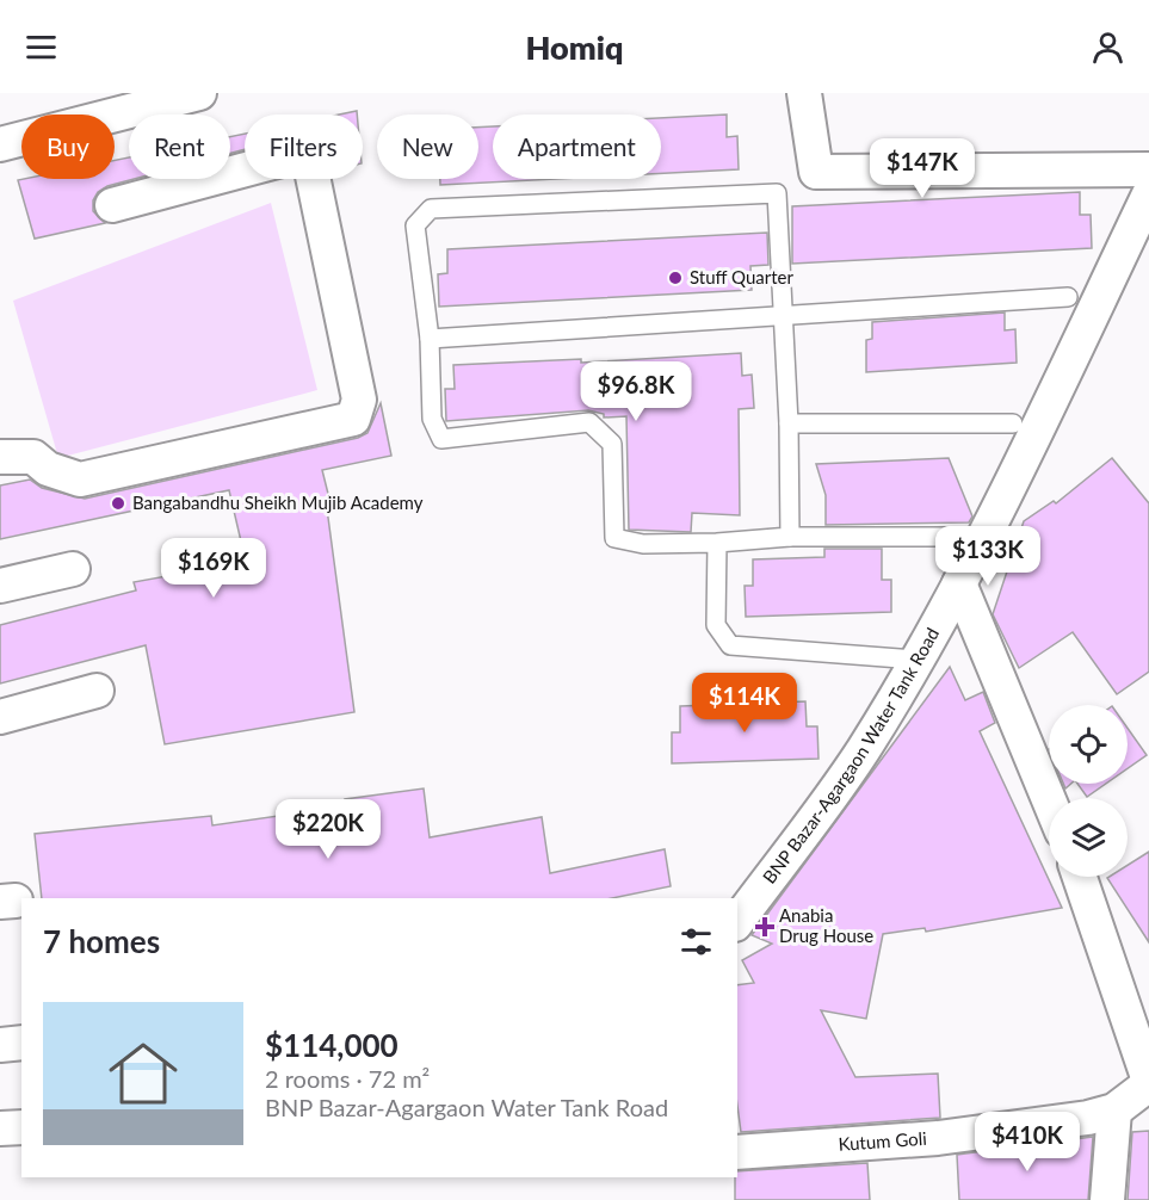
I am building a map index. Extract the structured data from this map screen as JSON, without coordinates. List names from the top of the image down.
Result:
{
  "streets": {
    "street": ["BNP Bazar-Agargaon Water Tank Road", "Kutum Goli"]
  },
  "places": {
    "other": ["Stuff Quarter", "Bangabandhu Sheikh Mujib Academy"],
    "health": ["Anabia Drug House"]
  },
  "page": {
    "header": "Homiq",
    "chip": [
      "Buy",
      "Rent",
      "Filters",
      "New",
      "Apartment"
    ],
    "price": [
      "$147K",
      "$96.8K",
      "$133K",
      "$169K",
      "$114K",
      "$220K",
      "$410K"
    ],
    "heading": "7 homes",
    "list": [
      {
        "name": "$114,000",
        "note": "2 rooms · 72 m² · BNP Bazar-Agargaon Water Tank Road"
      }
    ]
  }
}
